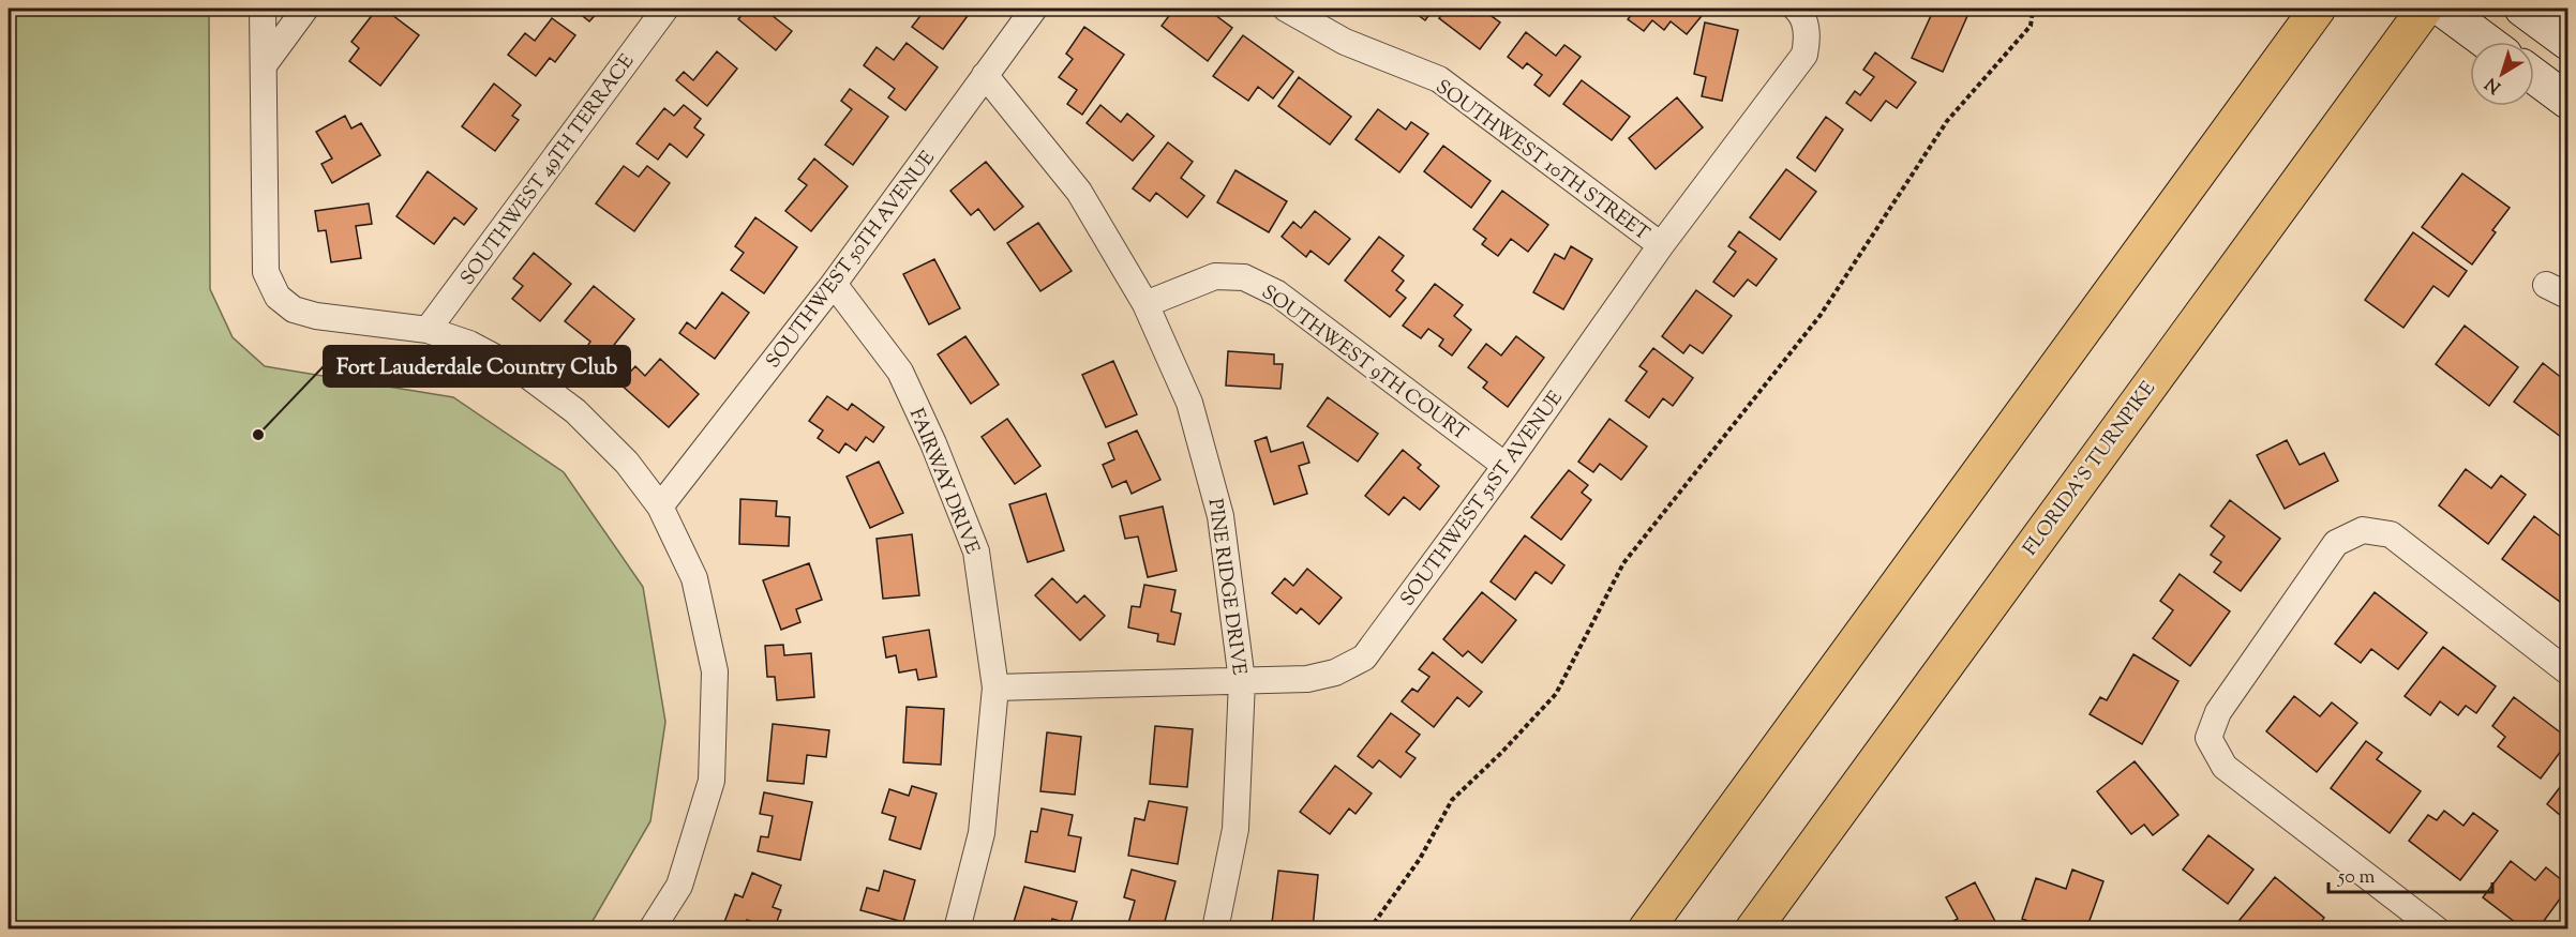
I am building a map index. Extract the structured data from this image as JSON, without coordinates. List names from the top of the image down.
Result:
{
  "streets": {
    "highway": ["FLORIDA'S TURNPIKE"],
    "street": [
      "SOUTHWEST 10TH STREET",
      "SOUTHWEST 49TH TERRACE",
      "SOUTHWEST 50TH AVENUE",
      "SOUTHWEST 9TH COURT",
      "FAIRWAY DRIVE",
      "SOUTHWEST 51ST AVENUE",
      "PINE RIDGE DRIVE"
    ]
  },
  "crossings": [
    ["SOUTHWEST 10TH STREET", "SOUTHWEST 51ST AVENUE"],
    ["SOUTHWEST 50TH AVENUE", "FAIRWAY DRIVE"],
    ["SOUTHWEST 50TH AVENUE", "PINE RIDGE DRIVE"],
    ["SOUTHWEST 9TH COURT", "SOUTHWEST 51ST AVENUE"],
    ["SOUTHWEST 9TH COURT", "PINE RIDGE DRIVE"],
    ["FAIRWAY DRIVE", "SOUTHWEST 51ST AVENUE"],
    ["SOUTHWEST 51ST AVENUE", "PINE RIDGE DRIVE"]
  ],
  "places": ["Fort Lauderdale Country Club"],
  "scale_bar": "50 m",
  "north": "bottom left"
}
